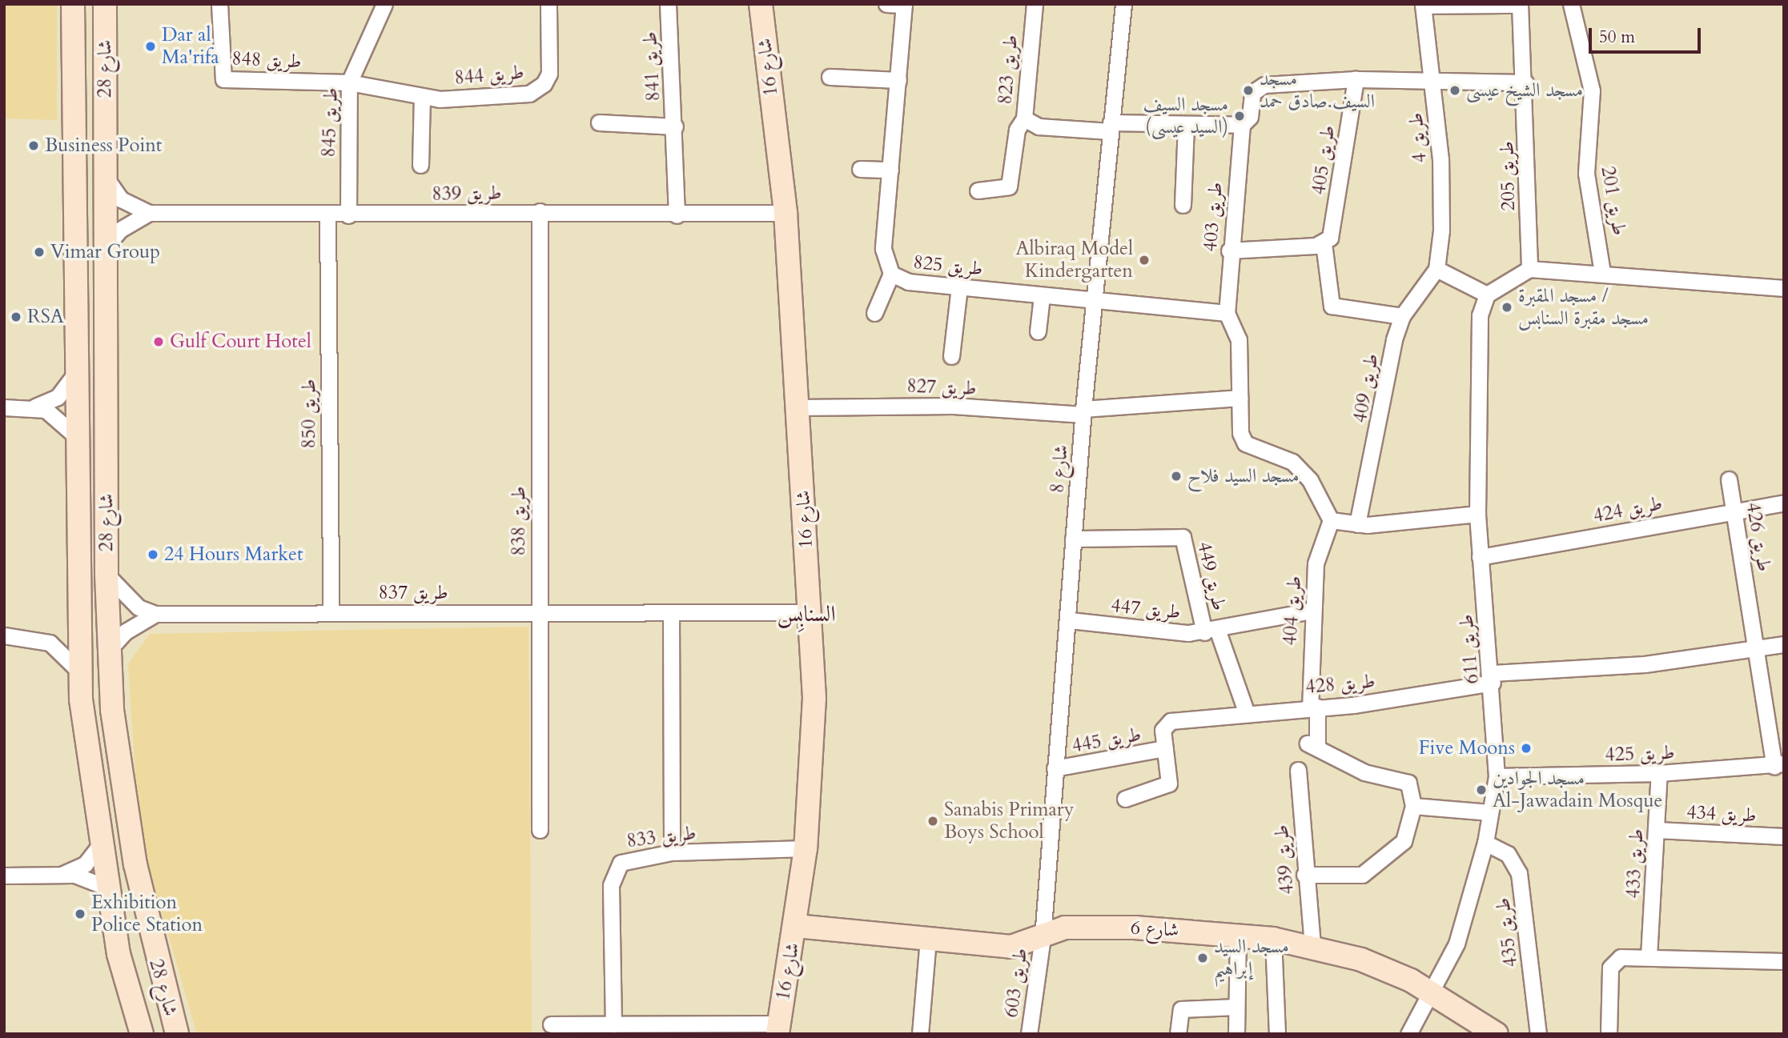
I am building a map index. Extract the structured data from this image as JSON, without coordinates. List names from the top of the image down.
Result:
{
  "streets": {
    "main road": ["شارع 16", "شارع 28", "شارع 6"],
    "street": [
      "طريق 848",
      "طريق 841",
      "طريق 823",
      "طريق 844",
      "طريق 845",
      "طريق 4",
      "طريق 405",
      "طريق 205",
      "طريق 839",
      "طريق 201",
      "طريق 403",
      "طريق 825",
      "طريق 827",
      "طريق 409",
      "طريق 850",
      "شارع 8",
      "طريق 424",
      "طريق 838",
      "طريق 426",
      "طريق 449",
      "طريق 837",
      "طريق 447",
      "طريق 404",
      "طريق 611",
      "طريق 428",
      "طريق 445",
      "طريق 425",
      "طريق 434",
      "طريق 833",
      "طريق 439",
      "طريق 433",
      "طريق 435",
      "طريق 603"
    ]
  },
  "crossings": [
    ["طريق 848", "طريق 844"],
    ["طريق 848", "طريق 845"],
    ["طريق 841", "طريق 839"],
    ["شارع 16", "طريق 839"],
    ["شارع 16", "طريق 827"],
    ["شارع 16", "طريق 837"],
    ["شارع 16", "طريق 833"],
    ["شارع 16", "شارع 6"],
    ["شارع 28", "طريق 839"],
    ["طريق 823", "طريق 403"],
    ["طريق 823", "شارع 8"],
    ["طريق 844", "طريق 845"],
    ["طريق 845", "طريق 839"],
    ["طريق 4", "طريق 409"],
    ["طريق 405", "طريق 403"],
    ["طريق 839", "طريق 850"],
    ["طريق 839", "طريق 838"],
    ["طريق 403", "طريق 404"],
    ["طريق 825", "شارع 8"],
    ["طريق 827", "شارع 8"],
    ["طريق 850", "طريق 837"],
    ["شارع 8", "طريق 449"],
    ["شارع 8", "طريق 447"],
    ["شارع 8", "طريق 445"],
    ["شارع 8", "شارع 6"],
    ["شارع 8", "طريق 603"],
    ["طريق 424", "طريق 426"],
    ["طريق 424", "طريق 611"],
    ["طريق 838", "طريق 837"],
    ["طريق 426", "طريق 428"],
    ["طريق 426", "طريق 425"],
    ["طريق 449", "طريق 447"],
    ["طريق 447", "طريق 404"],
    ["طريق 404", "طريق 428"],
    ["طريق 611", "طريق 428"],
    ["طريق 611", "طريق 425"],
    ["طريق 611", "شارع 6"],
    ["طريق 611", "طريق 435"],
    ["طريق 428", "طريق 445"],
    ["طريق 425", "طريق 433"],
    ["طريق 434", "طريق 433"],
    ["طريق 439", "شارع 6"],
    ["شارع 6", "طريق 603"]
  ],
  "districts": ["السنابِس"],
  "places": [
    "Dar al Ma'rifa",
    "مسجد السيف.صادق حمد",
    "مسجد الشيخ عيسى",
    "مسجد السيف (السيد عيسى)",
    "Business Point",
    "Vimar Group",
    "Albiraq Model Kindergarten",
    "مسجد المقبرة / مسجد مقبرة السنابس",
    "RSA",
    "Gulf Court Hotel",
    "مسجد السيد فلاح",
    "24 Hours Market",
    "Five Moons",
    "مسجد الجوادين Al-Jawadain Mosque",
    "Sanabis Primary Boys School",
    "Exhibition Police Station",
    "مسجد السيد إبراهيم"
  ],
  "scale_bar": "50 m"
}
